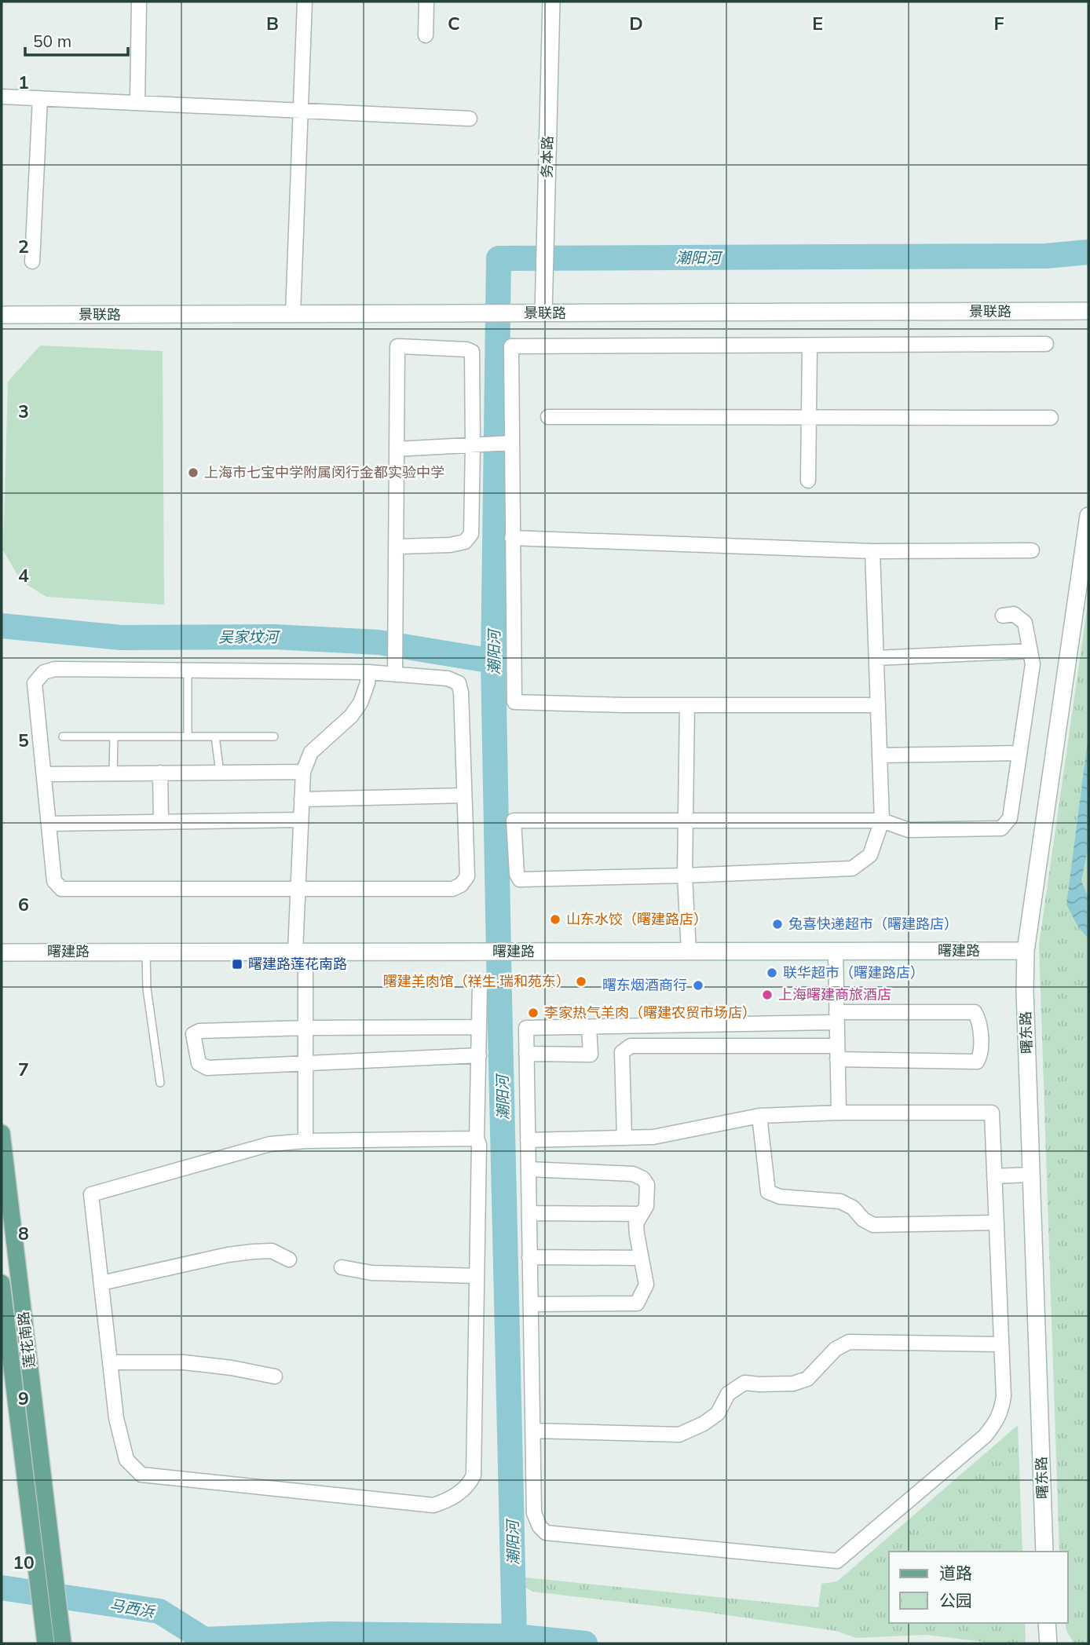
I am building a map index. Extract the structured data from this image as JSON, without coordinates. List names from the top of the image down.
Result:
{
  "streets": {
    "main road": ["莲花南路"],
    "street": [
      "务本路",
      "景联路",
      "曙建路",
      "曙东路"
    ]
  },
  "crossings": [
    ["务本路", "景联路"],
    ["曙建路", "曙东路"]
  ],
  "water": ["潮阳河", "吴家坟河", "马西浜"],
  "places": {
    "other": [
      "上海市七宝中学附属闵行金都实验中学",
      "山东水饺（曙建路店）",
      "兔喜快递超市（曙建路店）",
      "联华超市（曙建路店）",
      "曙建羊肉馆（祥生·瑞和苑东）",
      "曙东烟酒商行",
      "上海曙建商旅酒店",
      "李家热气羊肉（曙建农贸市场店）"
    ],
    "transit": ["曙建路莲花南路"]
  },
  "legend": ["道路", "公园"],
  "scale_bar": "50 m",
  "grid": {
    "columns": [
      "B",
      "C",
      "D",
      "E",
      "F"
    ],
    "rows": [
      "1",
      "2",
      "3",
      "4",
      "5",
      "6",
      "7",
      "8",
      "9",
      "10"
    ]
  }
}
